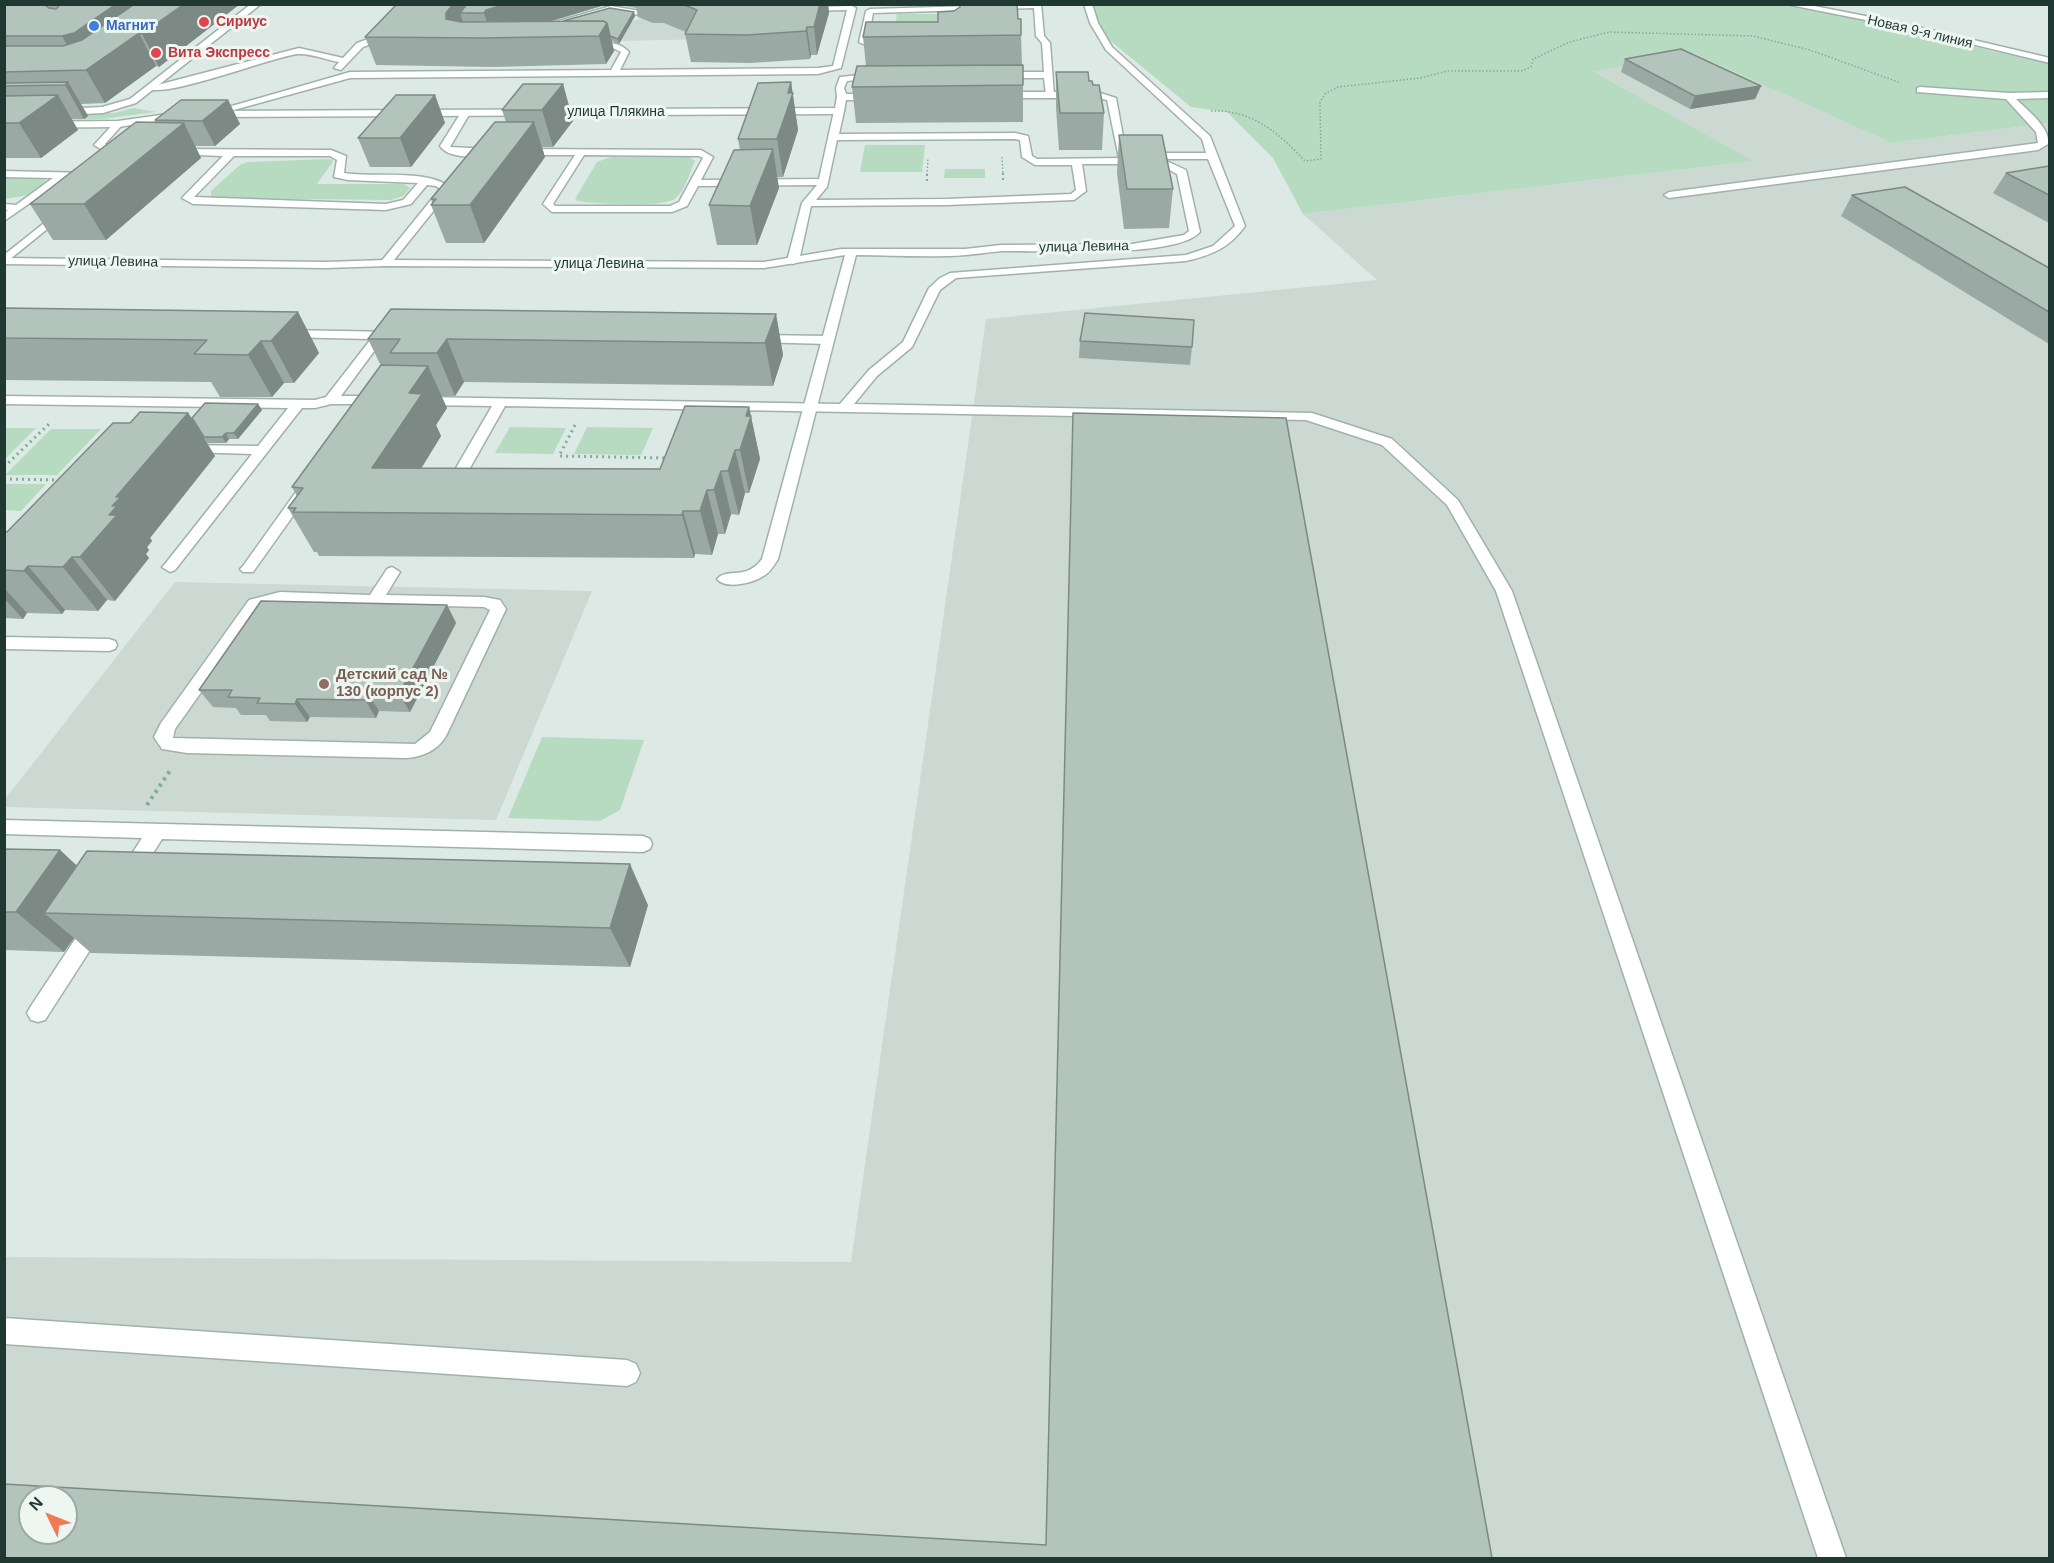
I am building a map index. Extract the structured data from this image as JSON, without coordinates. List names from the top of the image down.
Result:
{
  "streets": {
    "street": ["Новая 9-я линия", "улица Плякина", "улица Левина"]
  },
  "places": [
    "Сириус",
    "Магнит",
    "Вита Экспресс",
    "Детский сад № 130 (корпус 2)"
  ],
  "north": "top left"
}
